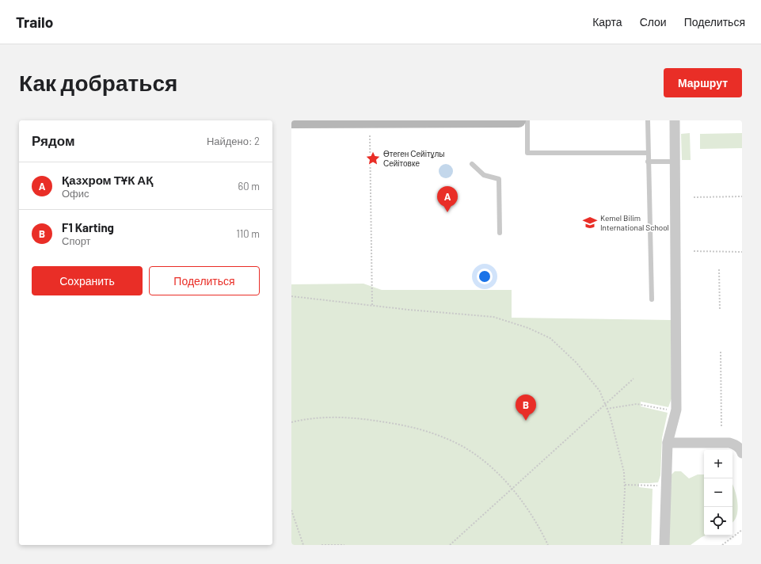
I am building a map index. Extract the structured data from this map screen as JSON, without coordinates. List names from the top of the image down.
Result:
{
  "places": {
    "place": ["Өтеген Сейітұлы Сейітовке"],
    "school or university": ["Kemel Bilim International School"]
  },
  "page": {
    "header": "Trailo",
    "nav": ["Карта", "Слои", "Поделиться"],
    "buttons": [
      "Маршрут",
      ["Сохранить", "Поделиться"]
    ],
    "title": "Как добраться",
    "heading": ["Рядом", "Найдено: 2"],
    "list": [
      {
        "mark": "A",
        "name": "Қазхром ТҰК АҚ",
        "note": "Офис",
        "value": "60 m"
      },
      {
        "mark": "B",
        "name": "F1 Karting",
        "note": "Спорт",
        "value": "110 m"
      }
    ],
    "pins": ["A", "B"],
    "map_buttons": ["+", "−"]
  }
}
